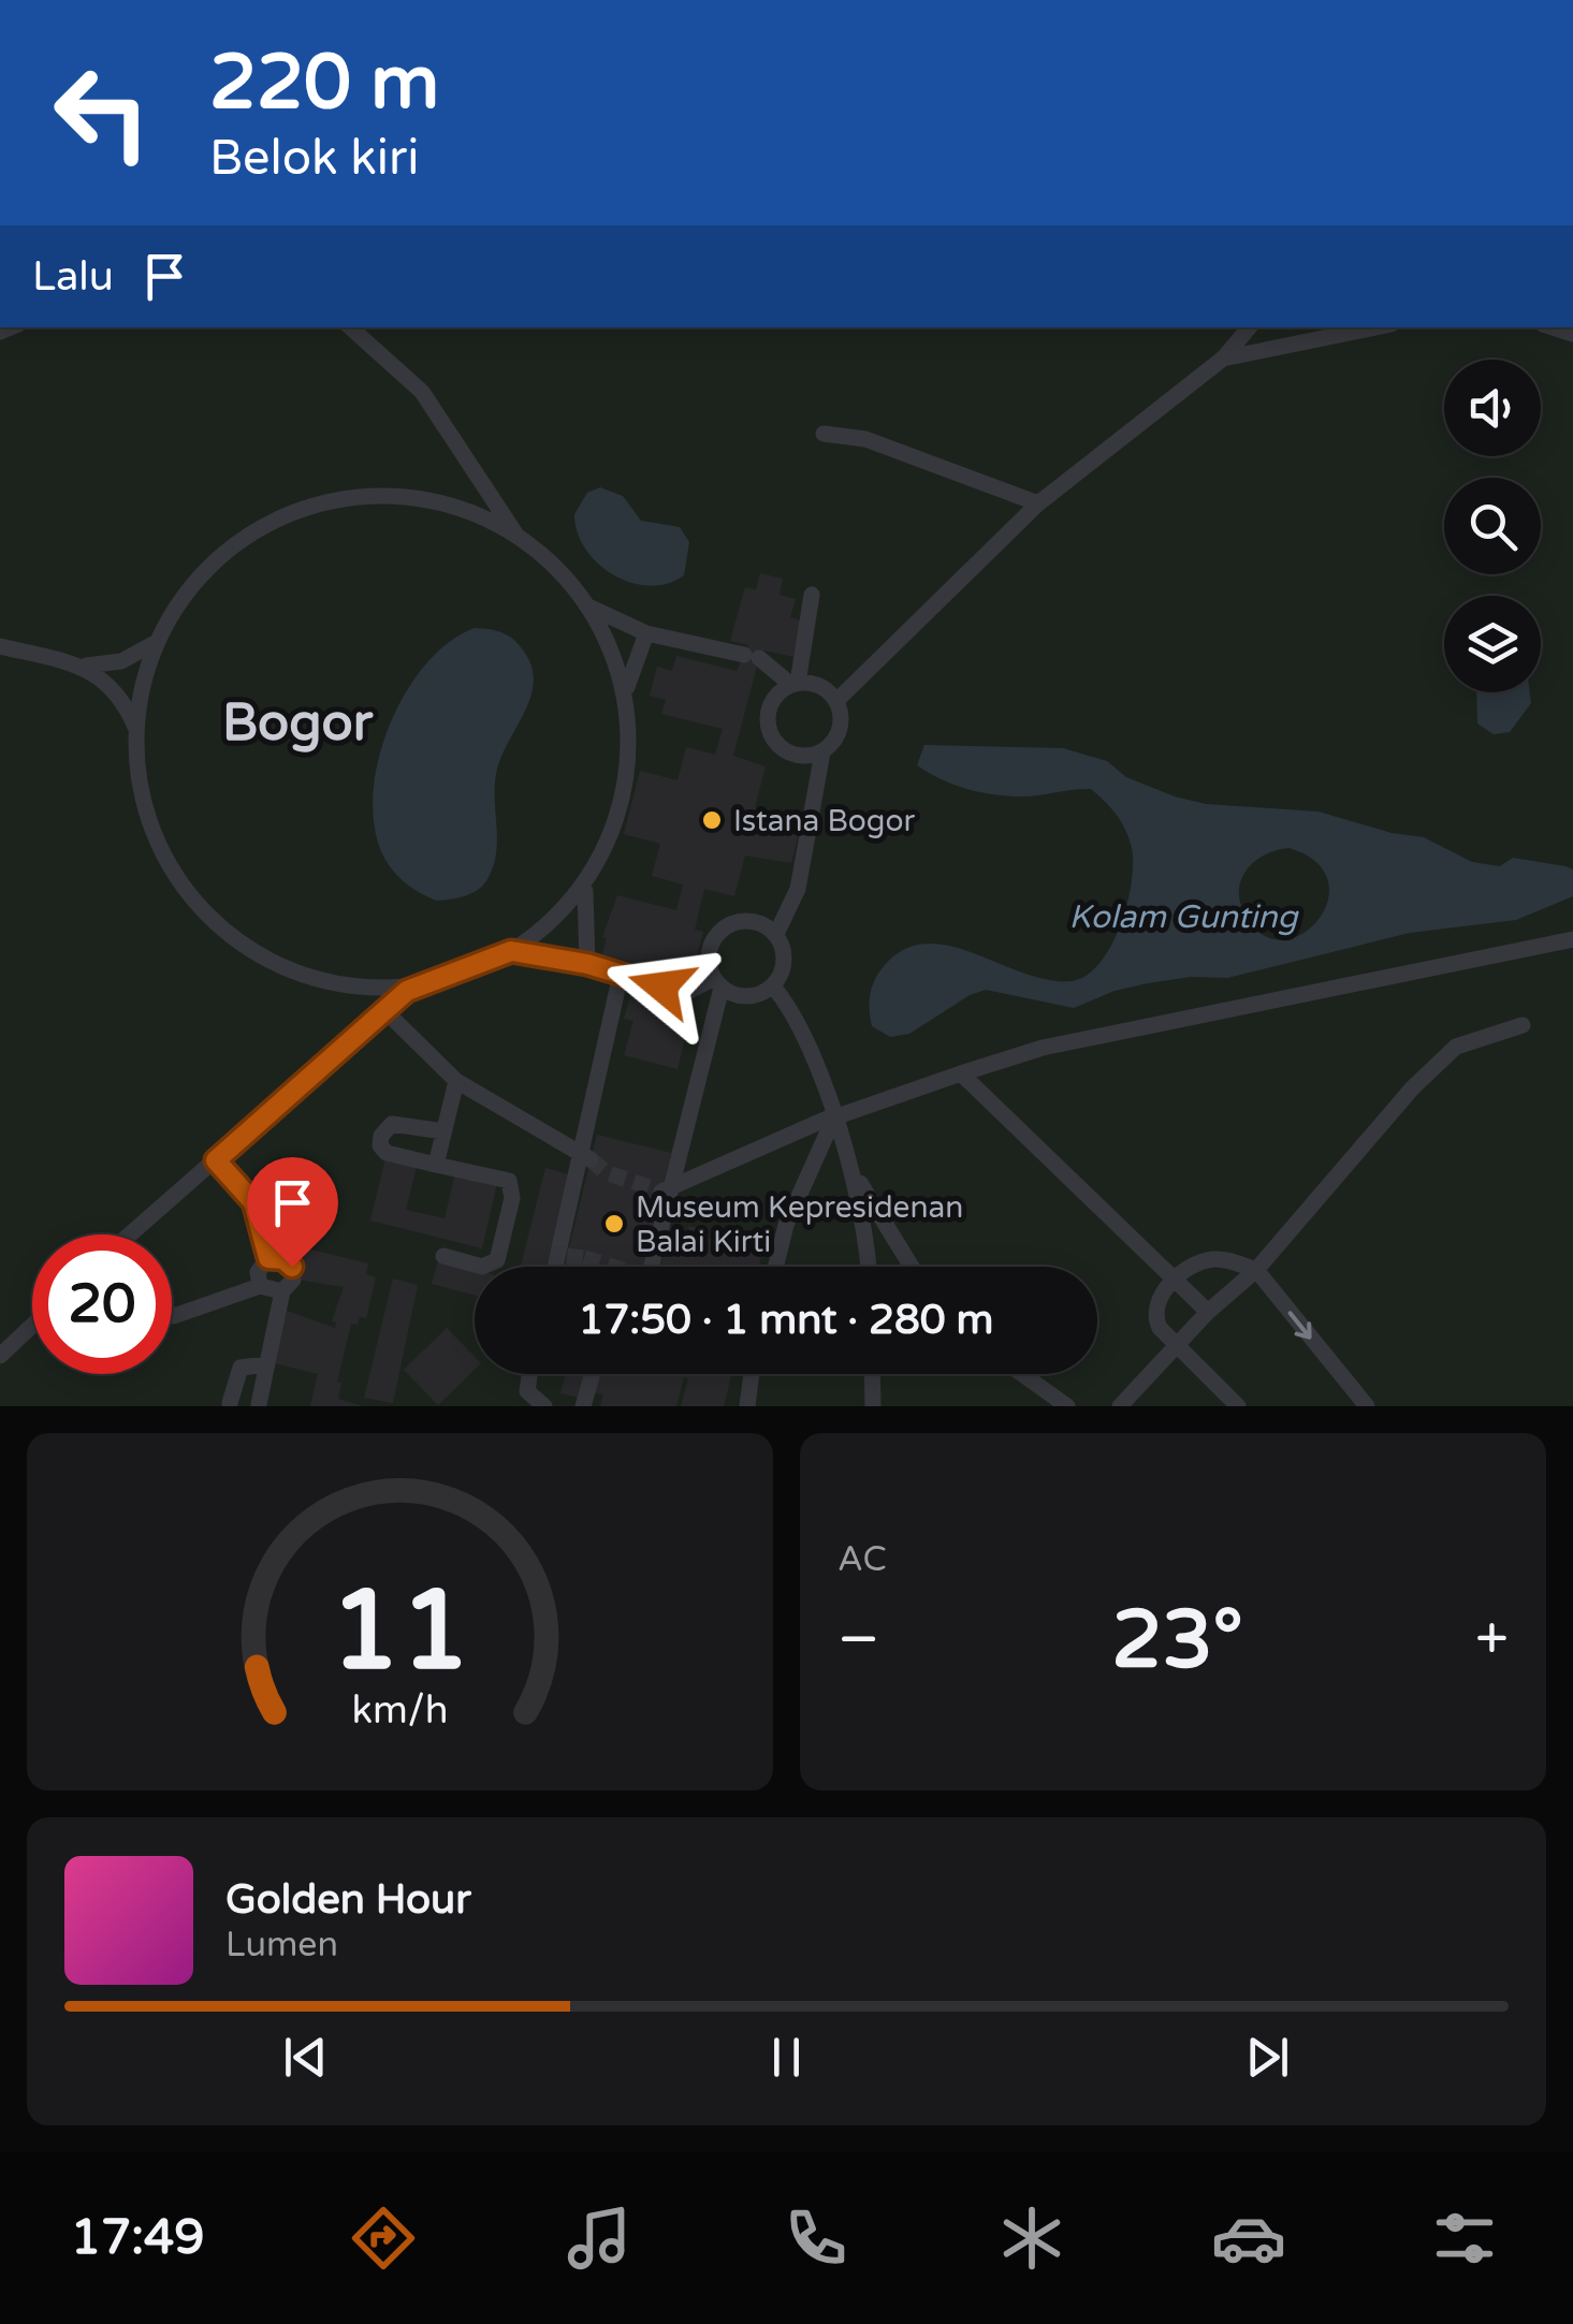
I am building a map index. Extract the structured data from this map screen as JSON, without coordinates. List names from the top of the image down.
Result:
{
  "districts": ["Bogor"],
  "water": ["Kolam Gunting"],
  "places": ["Istana Bogor", "Museum Kepresidenan Balai Kirti"],
  "page": {
    "turn": ["220 m", "Belok kiri"],
    "then": "Lalu",
    "limit": "20",
    "trip": "17:50 · 1 mnt · 280 m",
    "tile": "AC",
    "heat": ["−", "23°", "+"],
    "song": ["Golden Hour", "Lumen"],
    "tabs": "17:49",
    "gauge": ["11", "km/h"]
  }
}
